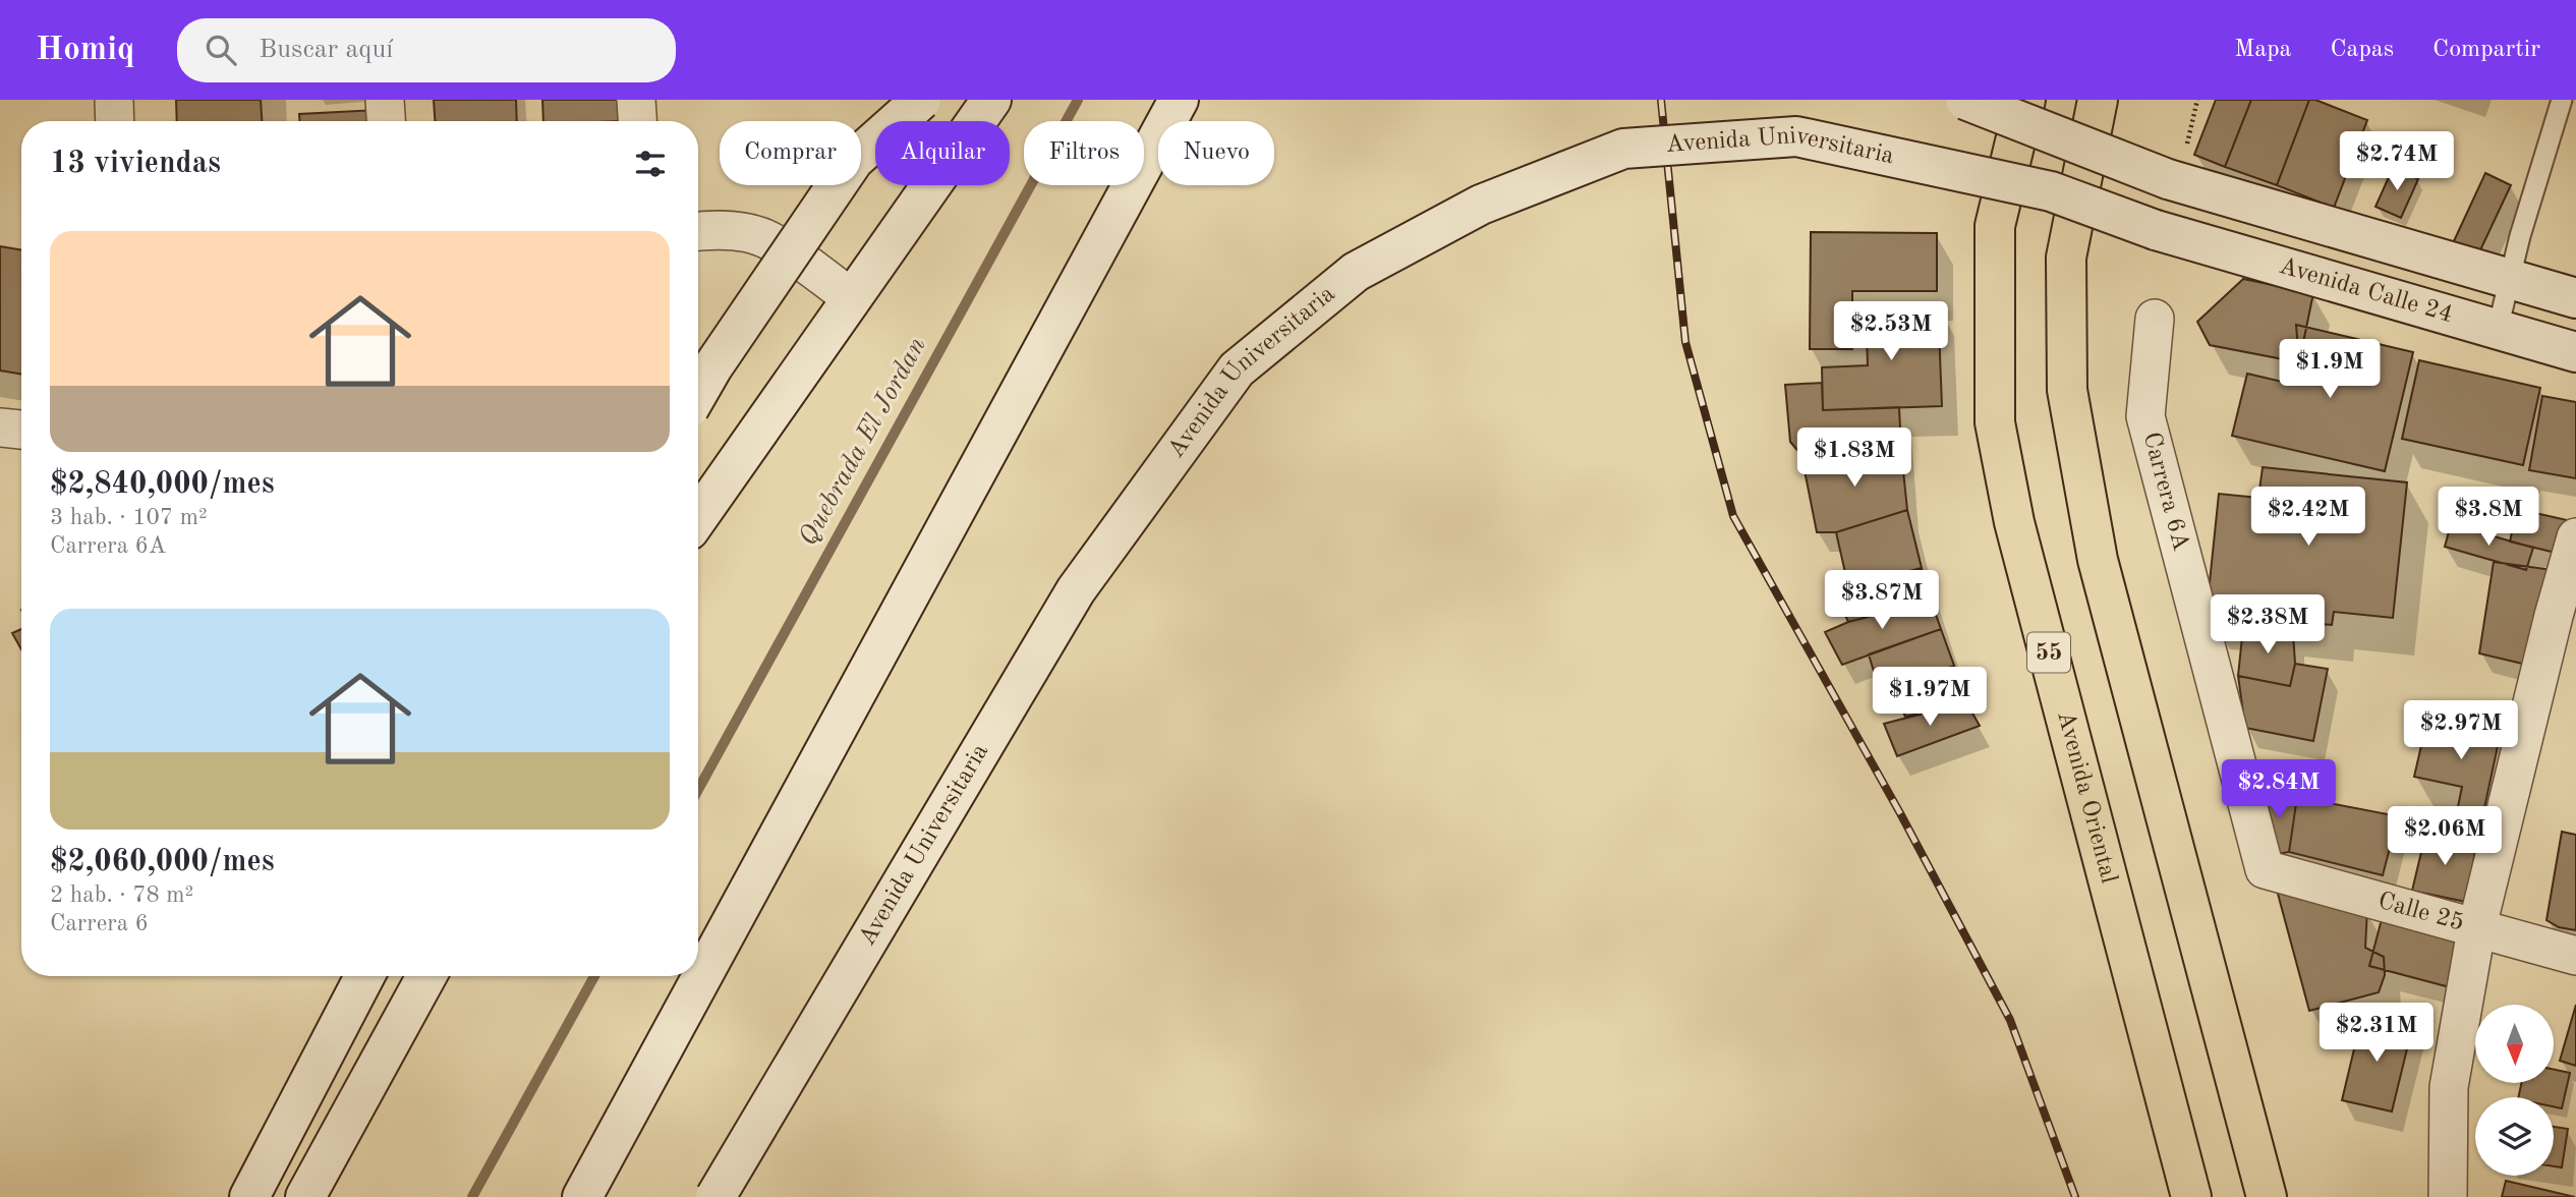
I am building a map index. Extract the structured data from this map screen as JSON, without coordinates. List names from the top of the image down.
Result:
{
  "streets": {
    "main road": [
      "Avenida Universitaria",
      "Avenida Calle 24",
      "55",
      "Avenida Oriental"
    ],
    "street": ["Carrera 6A", "Calle 25"]
  },
  "crossings": [
    ["Avenida Universitaria", "Avenida Calle 24"],
    ["Carrera 6A", "Calle 25"]
  ],
  "water": ["Quebrada El Jordan"],
  "north": "bottom",
  "page": {
    "header": "Homiq",
    "search": "Buscar aquí",
    "nav": ["Mapa", "Capas", "Compartir"],
    "chip": [
      "Comprar",
      "Alquilar",
      "Filtros",
      "Nuevo"
    ],
    "heading": "13 viviendas",
    "price": [
      "$2.74M",
      "$2.53M",
      "$1.9M",
      "$1.83M",
      "$2.42M",
      "$3.8M",
      "$3.87M",
      "$2.38M",
      "$1.97M",
      "$2.97M",
      "$2.84M",
      "$2.06M",
      "$2.31M"
    ],
    "list": [
      {
        "name": "$2,840,000/mes",
        "note": "3 hab. · 107 m² · Carrera 6A"
      },
      {
        "name": "$2,060,000/mes",
        "note": "2 hab. · 78 m² · Carrera 6"
      }
    ]
  }
}
